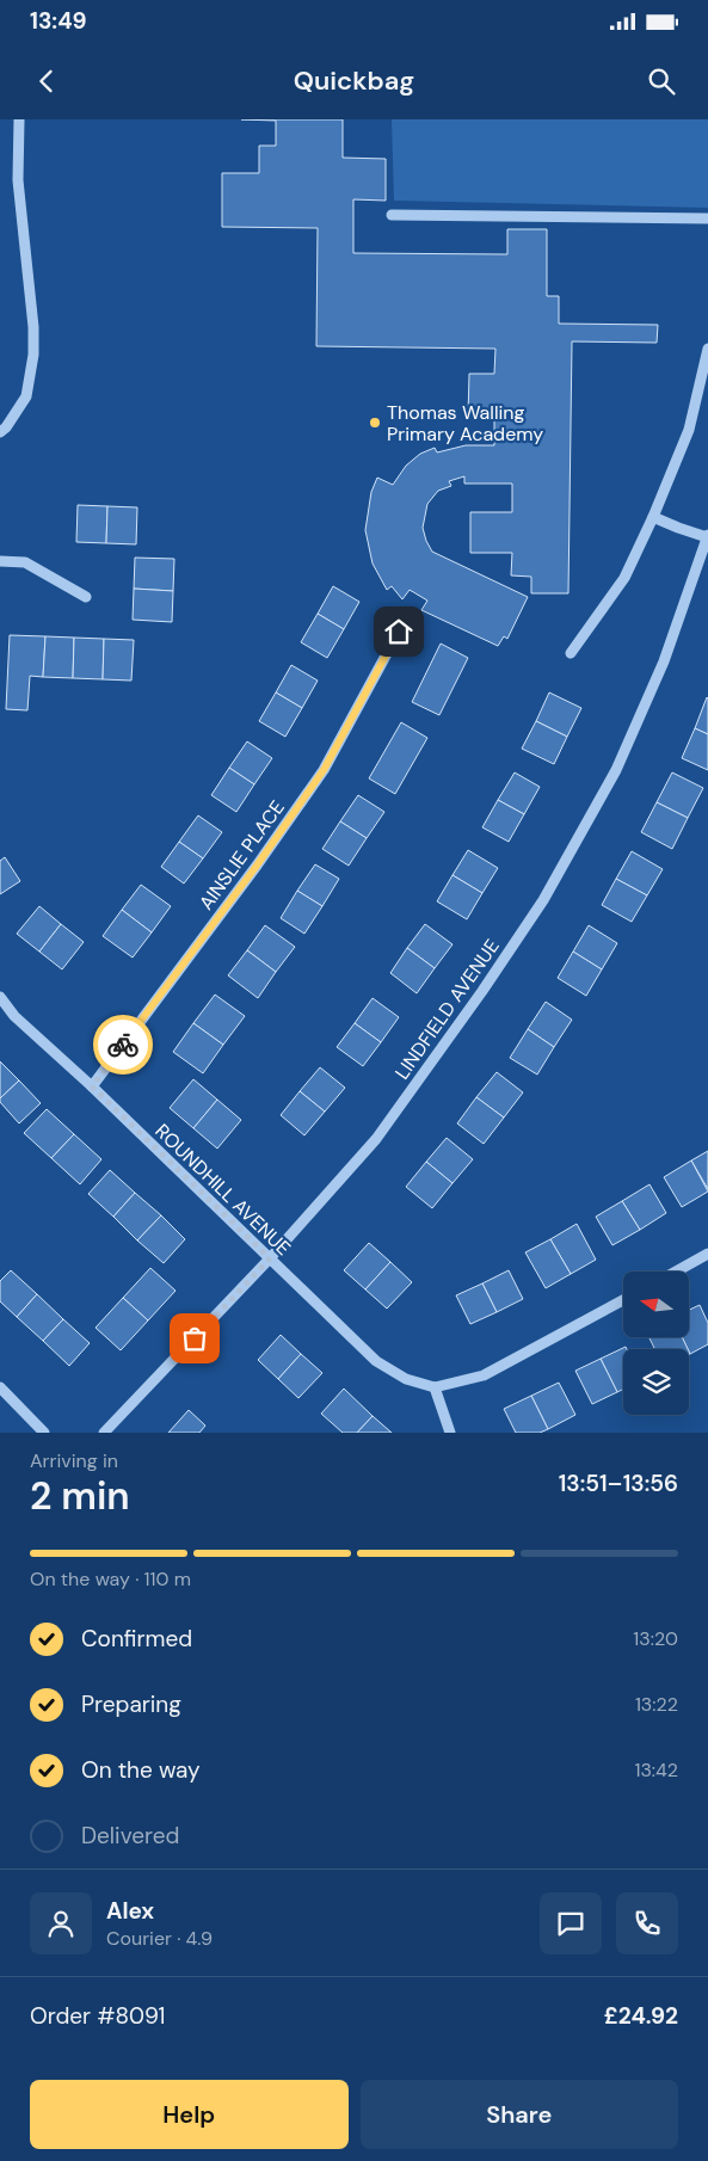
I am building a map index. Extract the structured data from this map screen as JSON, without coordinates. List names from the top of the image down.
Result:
{
  "streets": {
    "street": ["AINSLIE PLACE", "LINDFIELD AVENUE", "ROUNDHILL AVENUE"]
  },
  "crossings": [
    ["AINSLIE PLACE", "ROUNDHILL AVENUE"],
    ["LINDFIELD AVENUE", "ROUNDHILL AVENUE"]
  ],
  "places": ["Thomas Walling Primary Academy"],
  "north": "left",
  "page": {
    "status": "13:49",
    "header": "Quickbag",
    "heading": ["2 min", "Arriving in", "13:51–13:56"],
    "panel": [
      "Alex",
      "Courier · 4.9",
      "Order #8091",
      "£24.92"
    ],
    "bar": "On the way · 110 m",
    "list": [
      ["Confirmed", "13:20"],
      ["Preparing", "13:22"],
      ["On the way", "13:42"],
      "Delivered"
    ],
    "buttons": ["Help", "Share"]
  }
}
